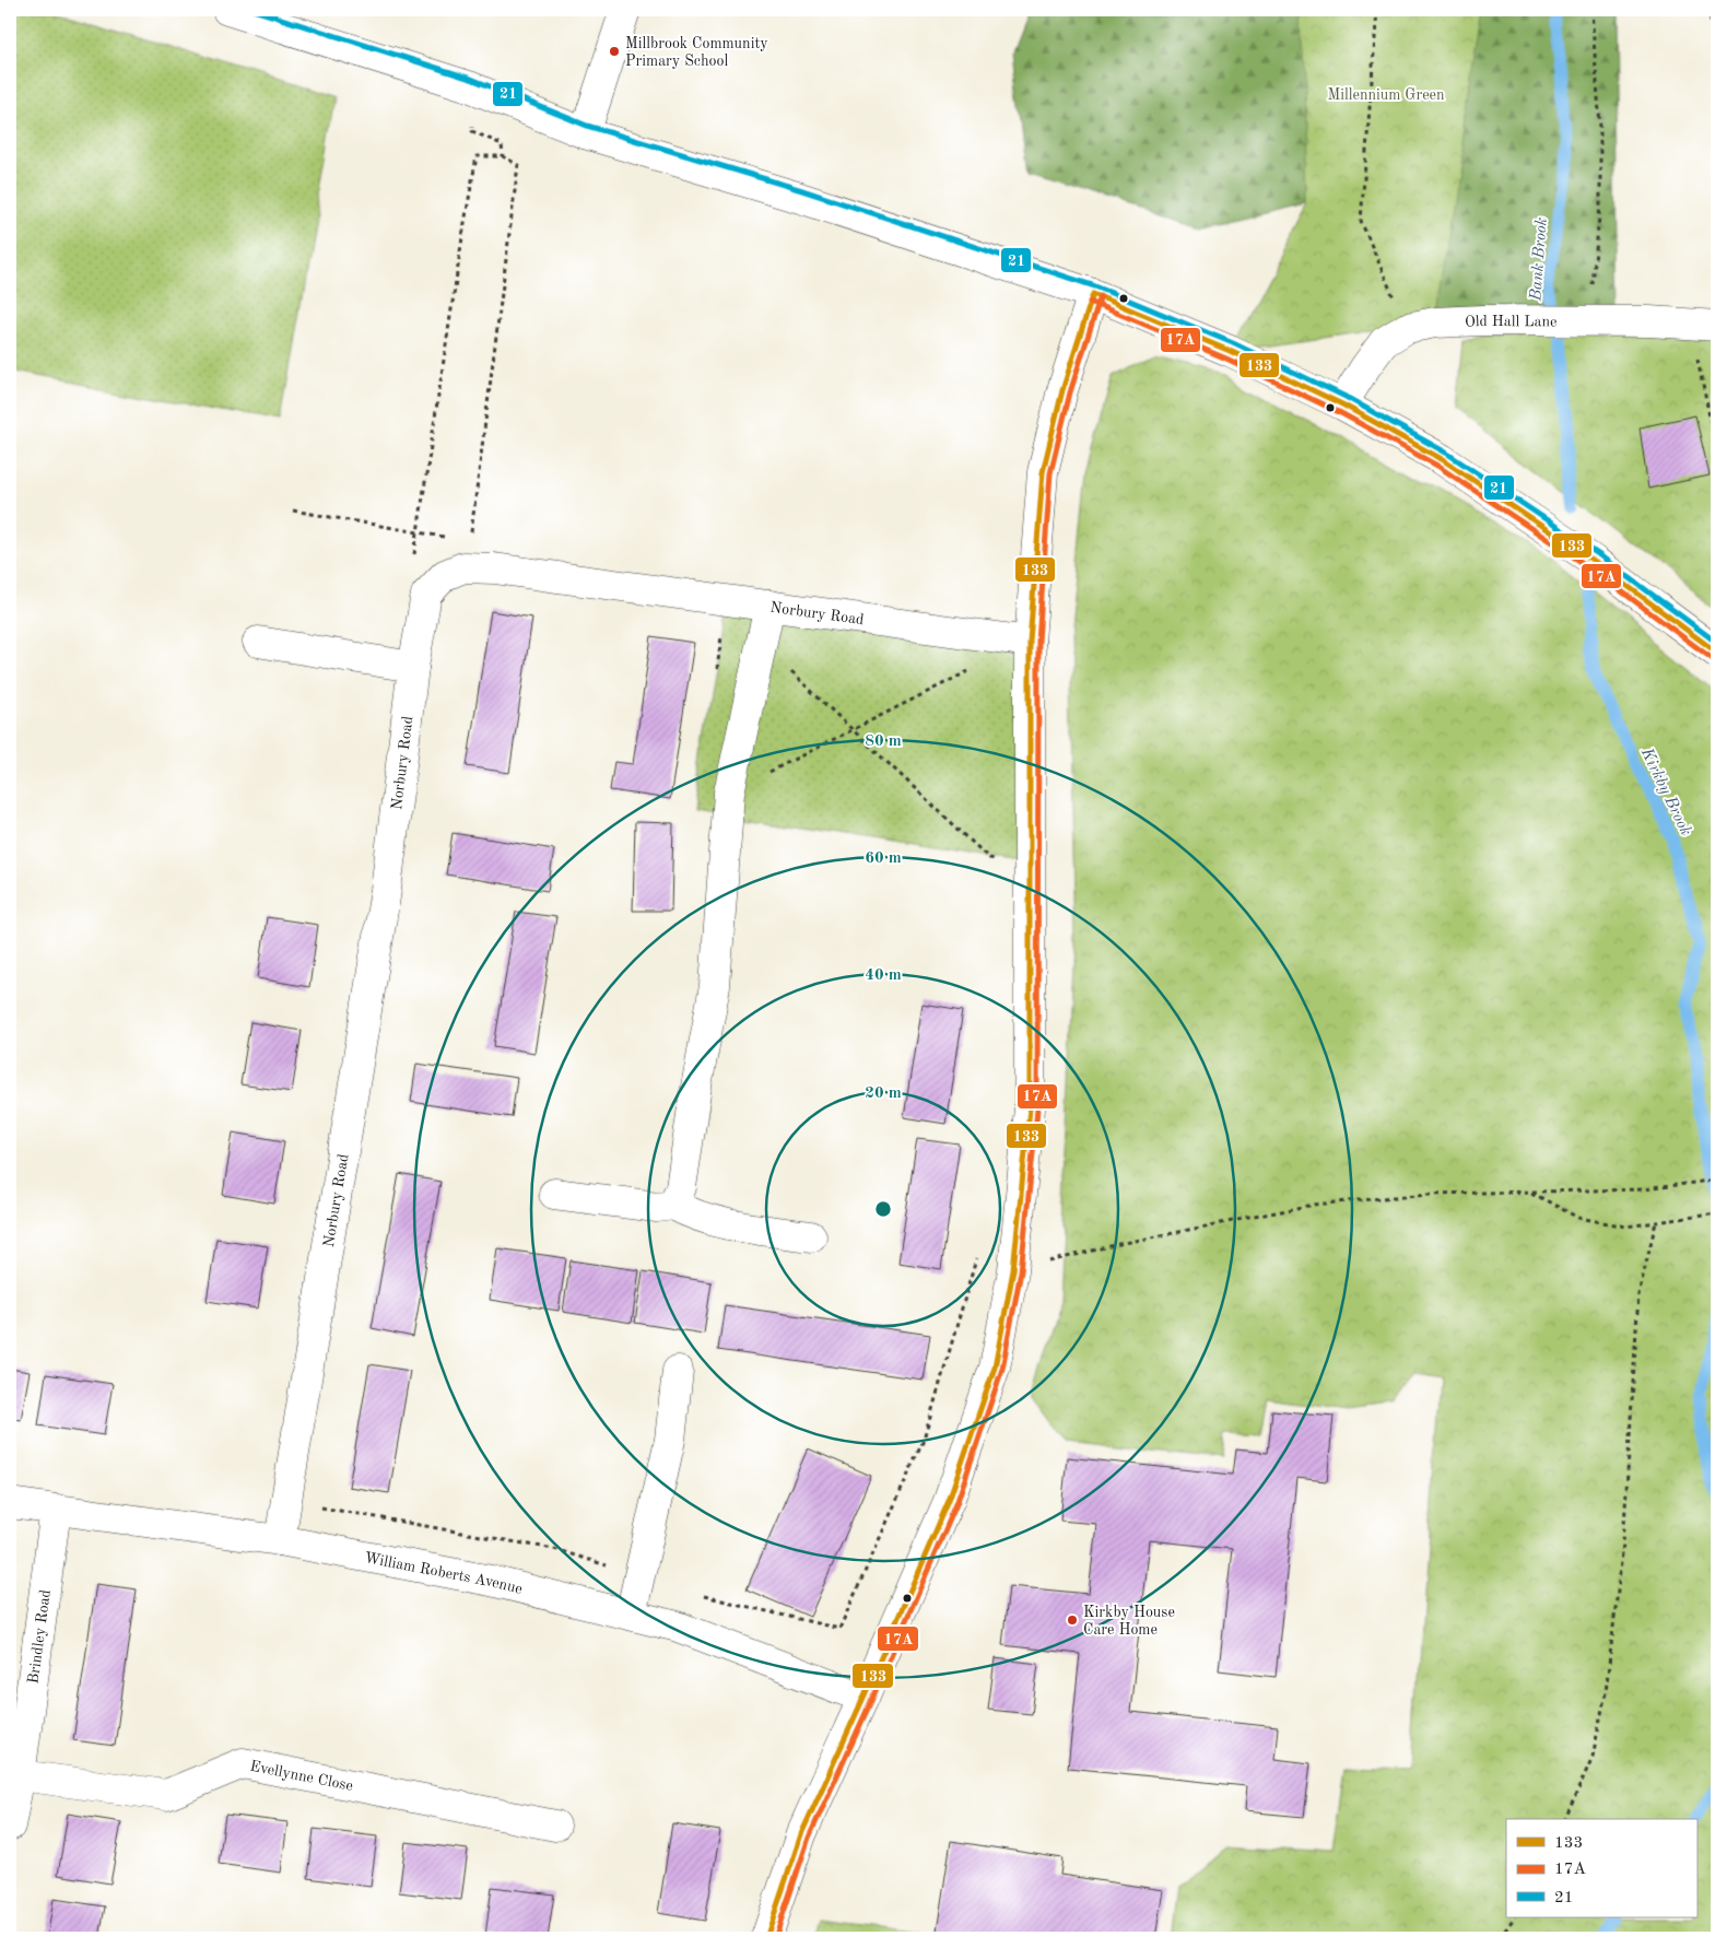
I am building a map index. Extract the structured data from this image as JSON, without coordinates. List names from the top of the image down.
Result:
{
  "streets": {
    "street": [
      "Old Hall Lane",
      "Norbury Road",
      "William Roberts Avenue",
      "Brindley Road",
      "Evellynne Close"
    ]
  },
  "crossings": [
    ["Norbury Road", "William Roberts Avenue"],
    ["William Roberts Avenue", "Brindley Road"],
    ["Brindley Road", "Evellynne Close"]
  ],
  "water": ["Bank Brook", "Kirkby Brook"],
  "parks": ["Millennium Green"],
  "places": ["Millbrook Community Primary School", "Kirkby House Care Home"],
  "lines": ["transit line 21", "transit line 133", "transit line 17A"],
  "legend": ["133", "17A", "21"],
  "rings": [
    "80 m",
    "60 m",
    "40 m",
    "20 m"
  ]
}
